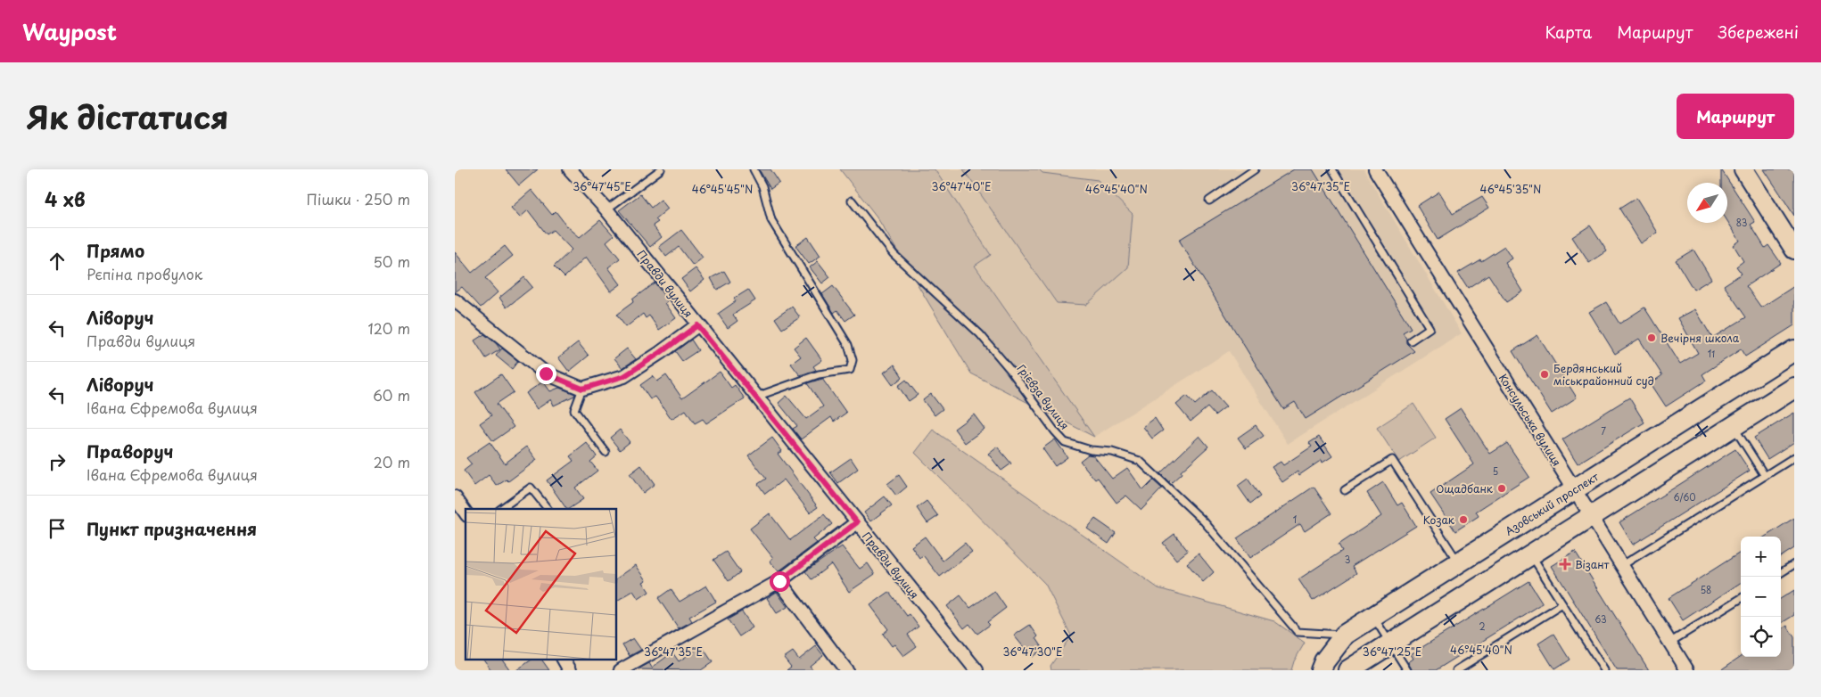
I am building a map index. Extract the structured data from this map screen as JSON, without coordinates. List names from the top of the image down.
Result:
{
  "streets": {
    "main road": ["Азовський проспект"],
    "street": ["Правди вулиця", "Консульська вулиця"],
    "lane": ["Грієвза вулиця"]
  },
  "crossings": [
    ["Грієвза вулиця", "Азовський проспект"],
    ["Консульська вулиця", "Азовський проспект"]
  ],
  "places": {
    "other": [
      "Вечірня школа",
      "Бердянський міськрайонний суд",
      "Ощадбанк",
      "Козак"
    ],
    "health": ["Візант"]
  },
  "house_numbers": [
    "83",
    "11",
    "7",
    "5",
    "6/60",
    "1",
    "3",
    "58",
    "63",
    "2"
  ],
  "north": "bottom left",
  "page": {
    "header": "Waypost",
    "nav": ["Карта", "Маршрут", "Збережені"],
    "title": "Як дістатися",
    "buttons": "Маршрут",
    "heading": ["4 хв", "Пішки · 250 m"],
    "list": [
      ["Прямо", "Рєпіна провулок", "50 m"],
      ["Ліворуч", "Правди вулиця", "120 m"],
      ["Ліворуч", "Івана Єфремова вулиця", "60 m"],
      ["Праворуч", "Івана Єфремова вулиця", "20 m"],
      "Пункт призначення"
    ],
    "map_buttons": ["+", "−"]
  },
  "coordinates": [
    "36°47'40\"E",
    "36°47'45\"E",
    "36°47'35\"E",
    "46°45'45\"N",
    "46°45'40\"N",
    "46°45'35\"N",
    "36°47'30\"E",
    "36°47'25\"E"
  ]
}
